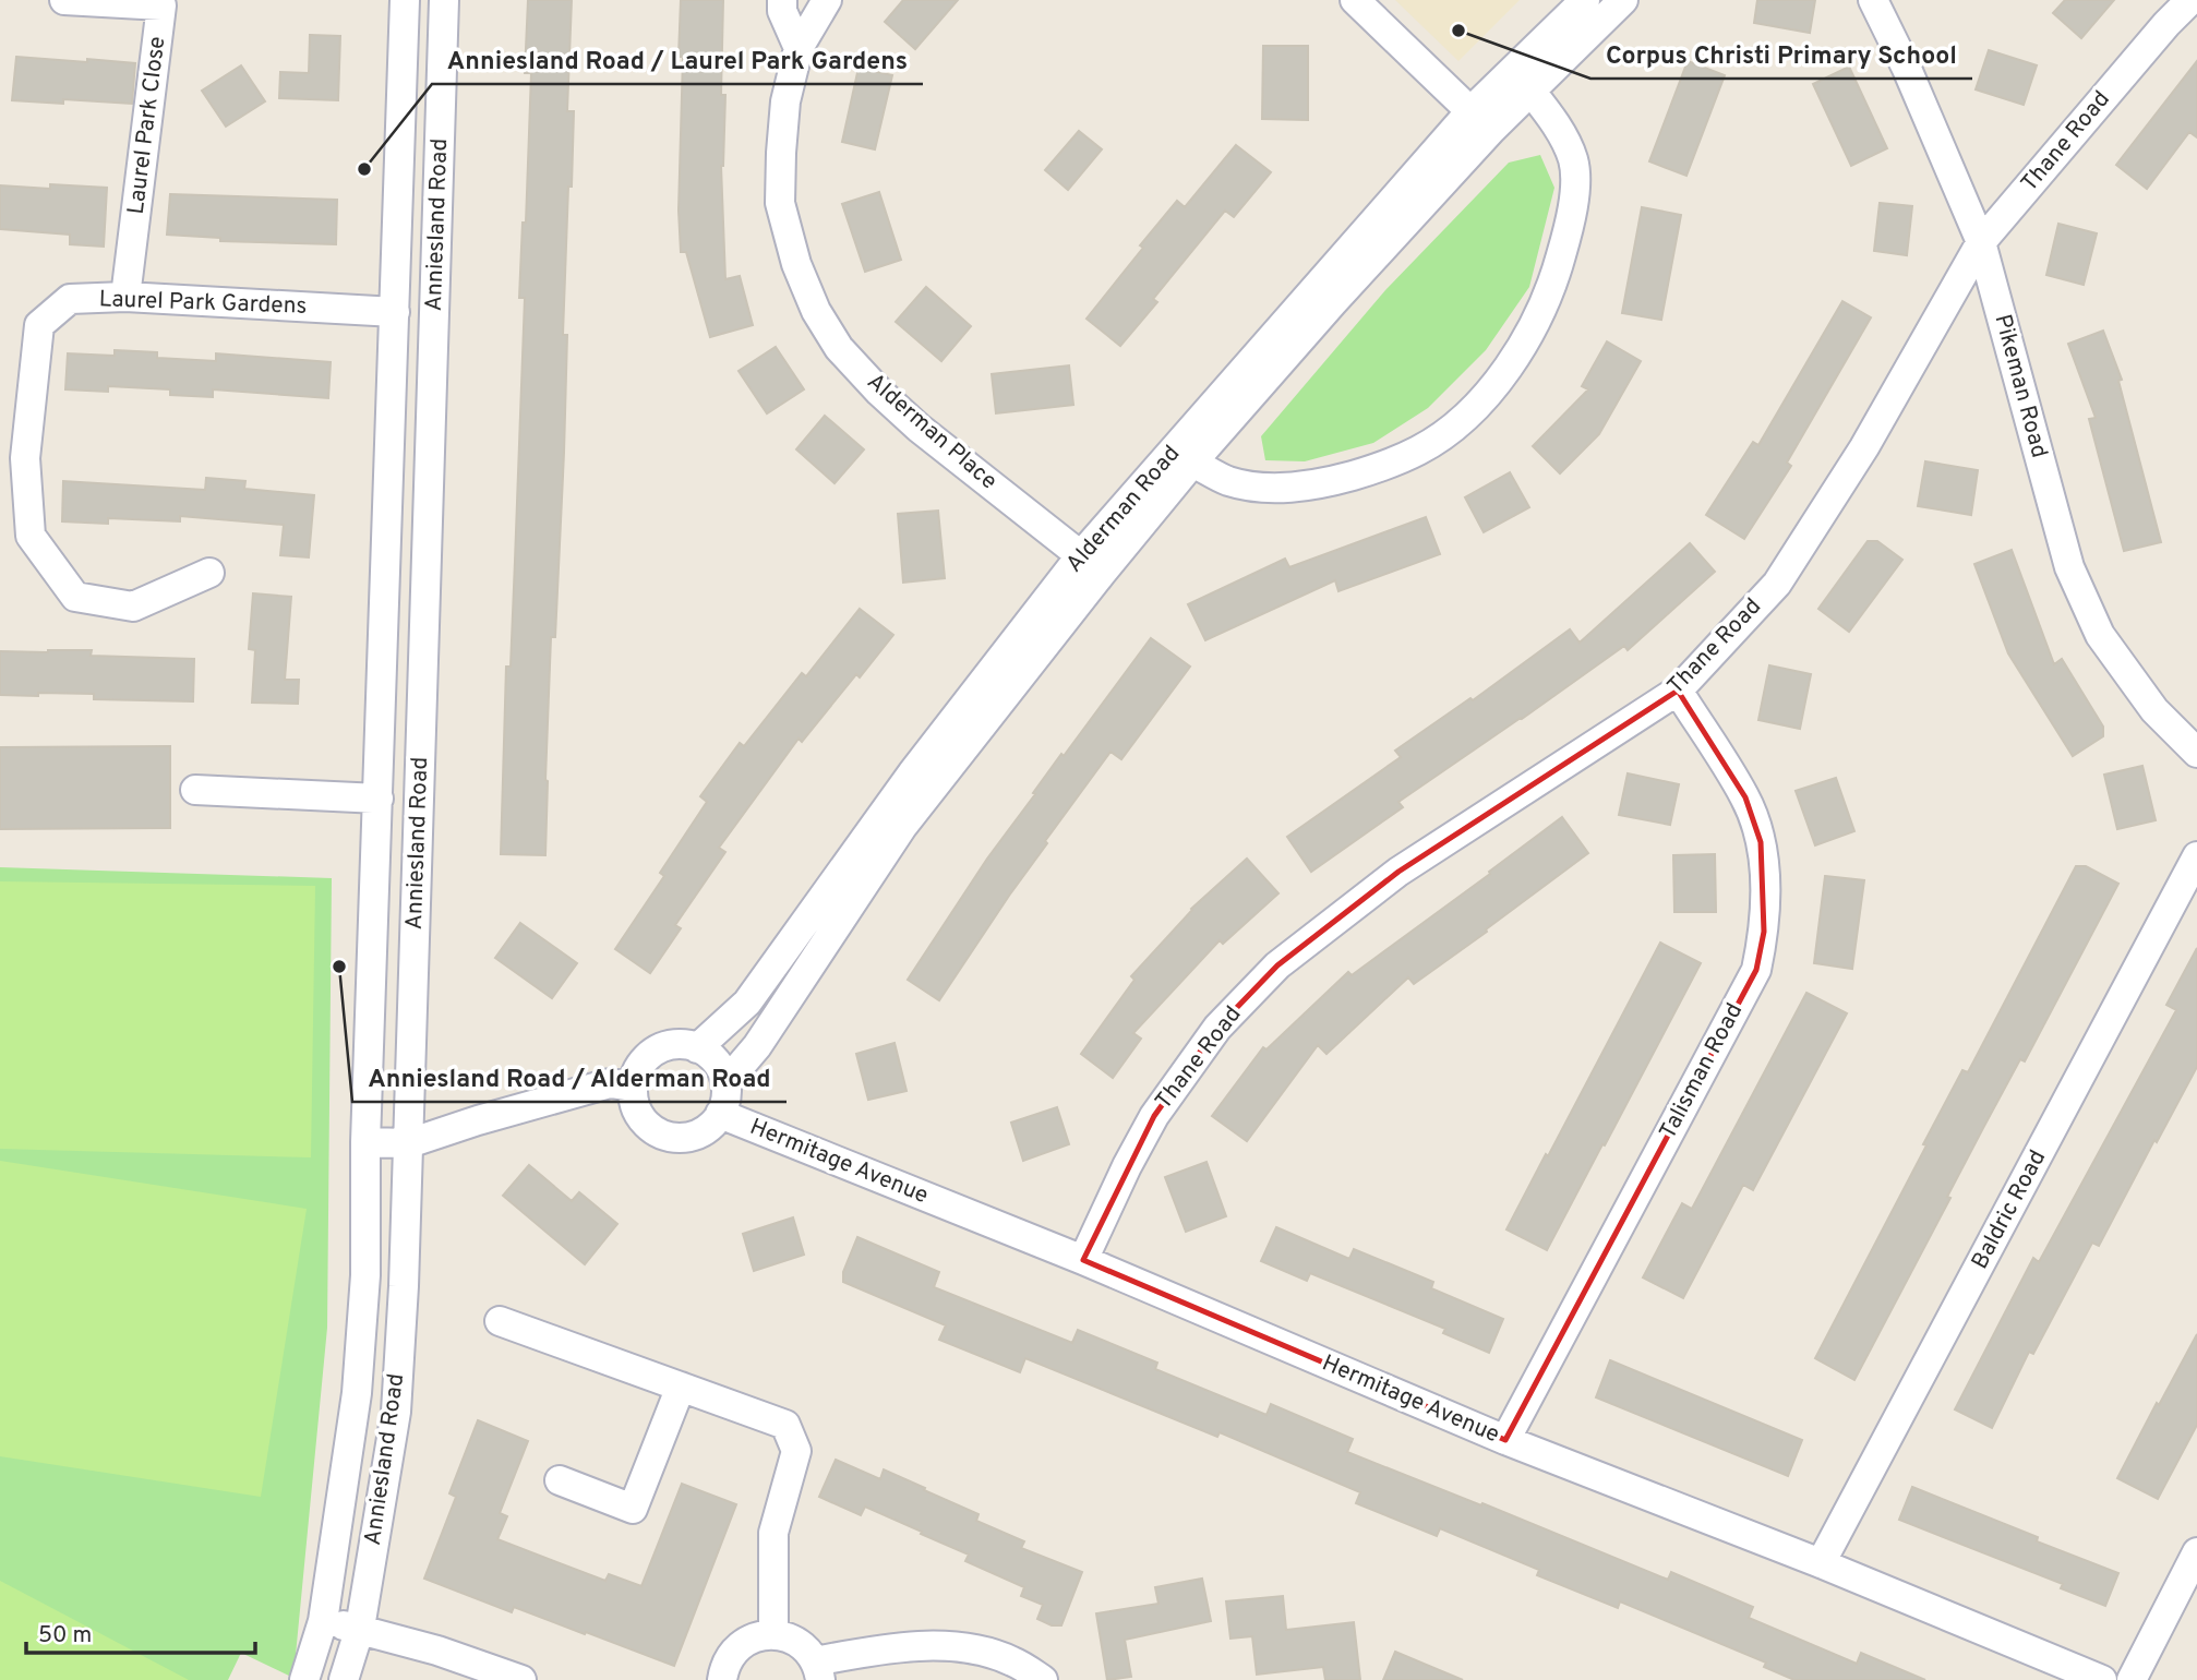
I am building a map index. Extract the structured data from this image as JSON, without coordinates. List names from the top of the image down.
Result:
{
  "streets": {
    "street": [
      "Laurel Park Close",
      "Thane Road",
      "Anniesland Road",
      "Laurel Park Gardens",
      "Pikeman Road",
      "Alderman Place",
      "Alderman Road",
      "Talisman Road",
      "Hermitage Avenue",
      "Baldric Road"
    ]
  },
  "crossings": [
    ["Laurel Park Close", "Laurel Park Gardens"],
    ["Thane Road", "Pikeman Road"],
    ["Thane Road", "Talisman Road"],
    ["Thane Road", "Hermitage Avenue"],
    ["Anniesland Road", "Laurel Park Gardens"],
    ["Alderman Place", "Alderman Road"],
    ["Alderman Road", "Hermitage Avenue"],
    ["Talisman Road", "Hermitage Avenue"],
    ["Hermitage Avenue", "Baldric Road"]
  ],
  "places": ["Corpus Christi Primary School", "Anniesland Road / Laurel Park Gardens", "Anniesland Road / Alderman Road"],
  "scale_bar": "50 m"
}
